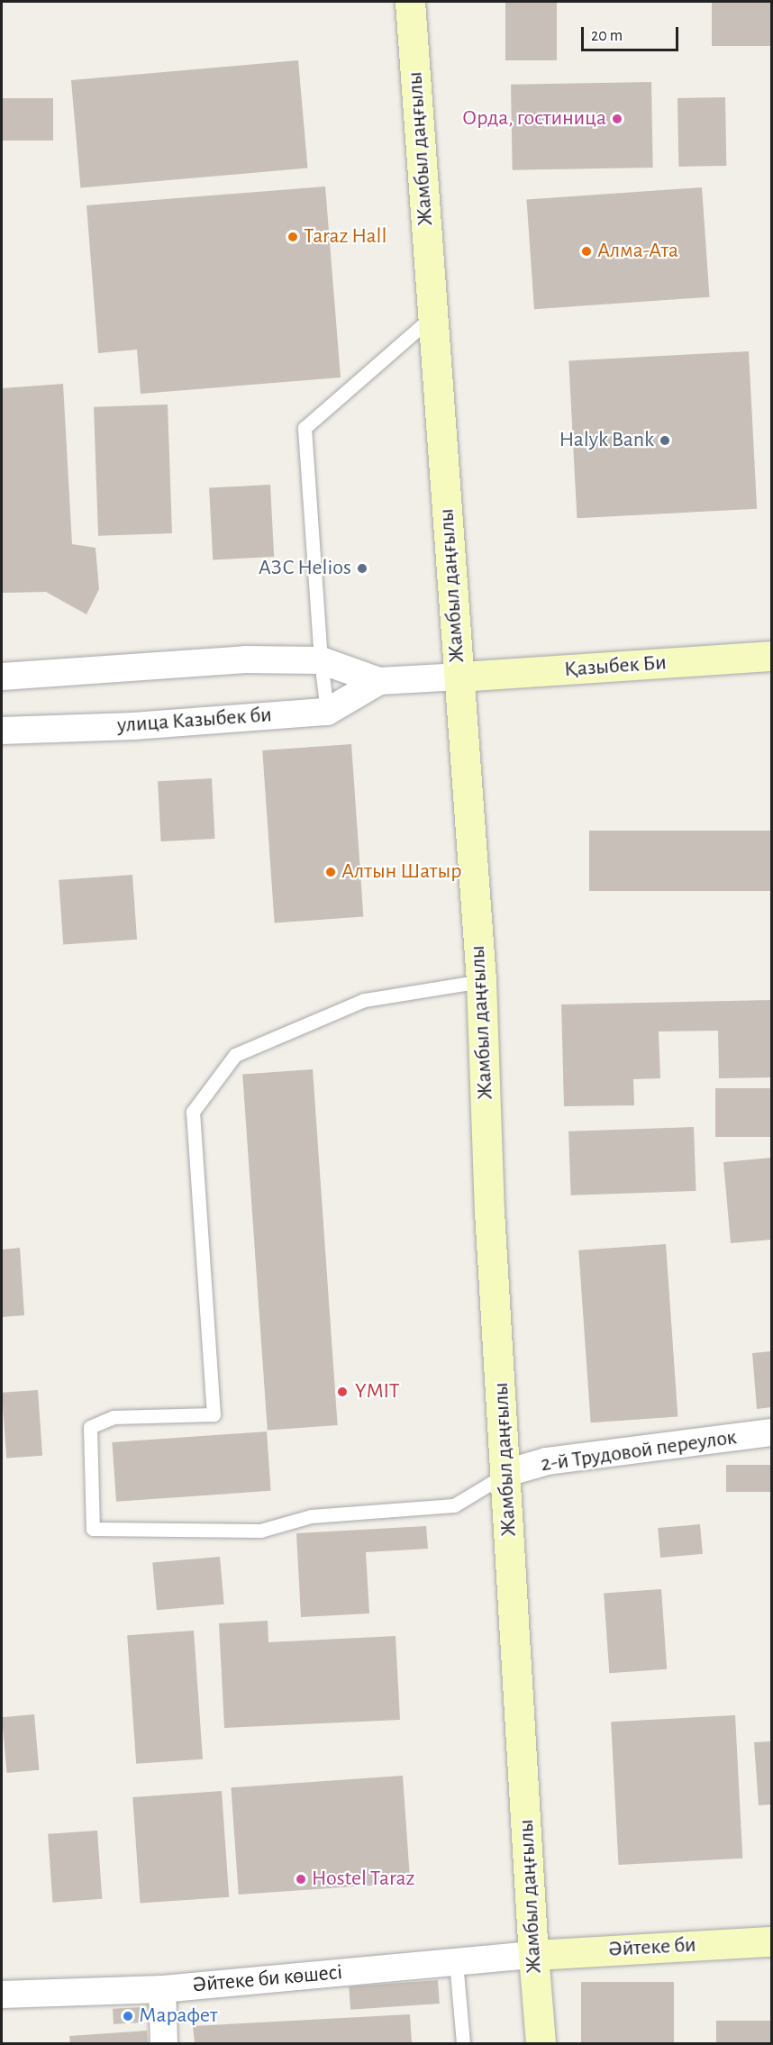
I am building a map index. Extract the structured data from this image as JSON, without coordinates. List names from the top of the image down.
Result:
{
  "streets": {
    "main road": ["Жамбыл даңғылы", "Қазыбек Би", "Әйтеке би"],
    "street": ["улица Казыбек би", "2-й Трудовой переулок", "Әйтеке би көшесі"]
  },
  "crossings": [
    ["Жамбыл даңғылы", "Қазыбек Би"],
    ["Жамбыл даңғылы", "улица Казыбек би"],
    ["Жамбыл даңғылы", "2-й Трудовой переулок"],
    ["Жамбыл даңғылы", "Әйтеке би"],
    ["Жамбыл даңғылы", "Әйтеке би көшесі"],
    ["Қазыбек Би", "улица Казыбек би"],
    ["Әйтеке би", "Әйтеке би көшесі"]
  ],
  "places": [
    "Орда, гостиница",
    "Taraz Hall",
    "Алма-Ата",
    "Halyk Bank",
    "АЗС Helios",
    "Алтын Шатыр",
    "YMIT",
    "Hostel Taraz",
    "Марафет"
  ],
  "scale_bar": "20 m"
}
